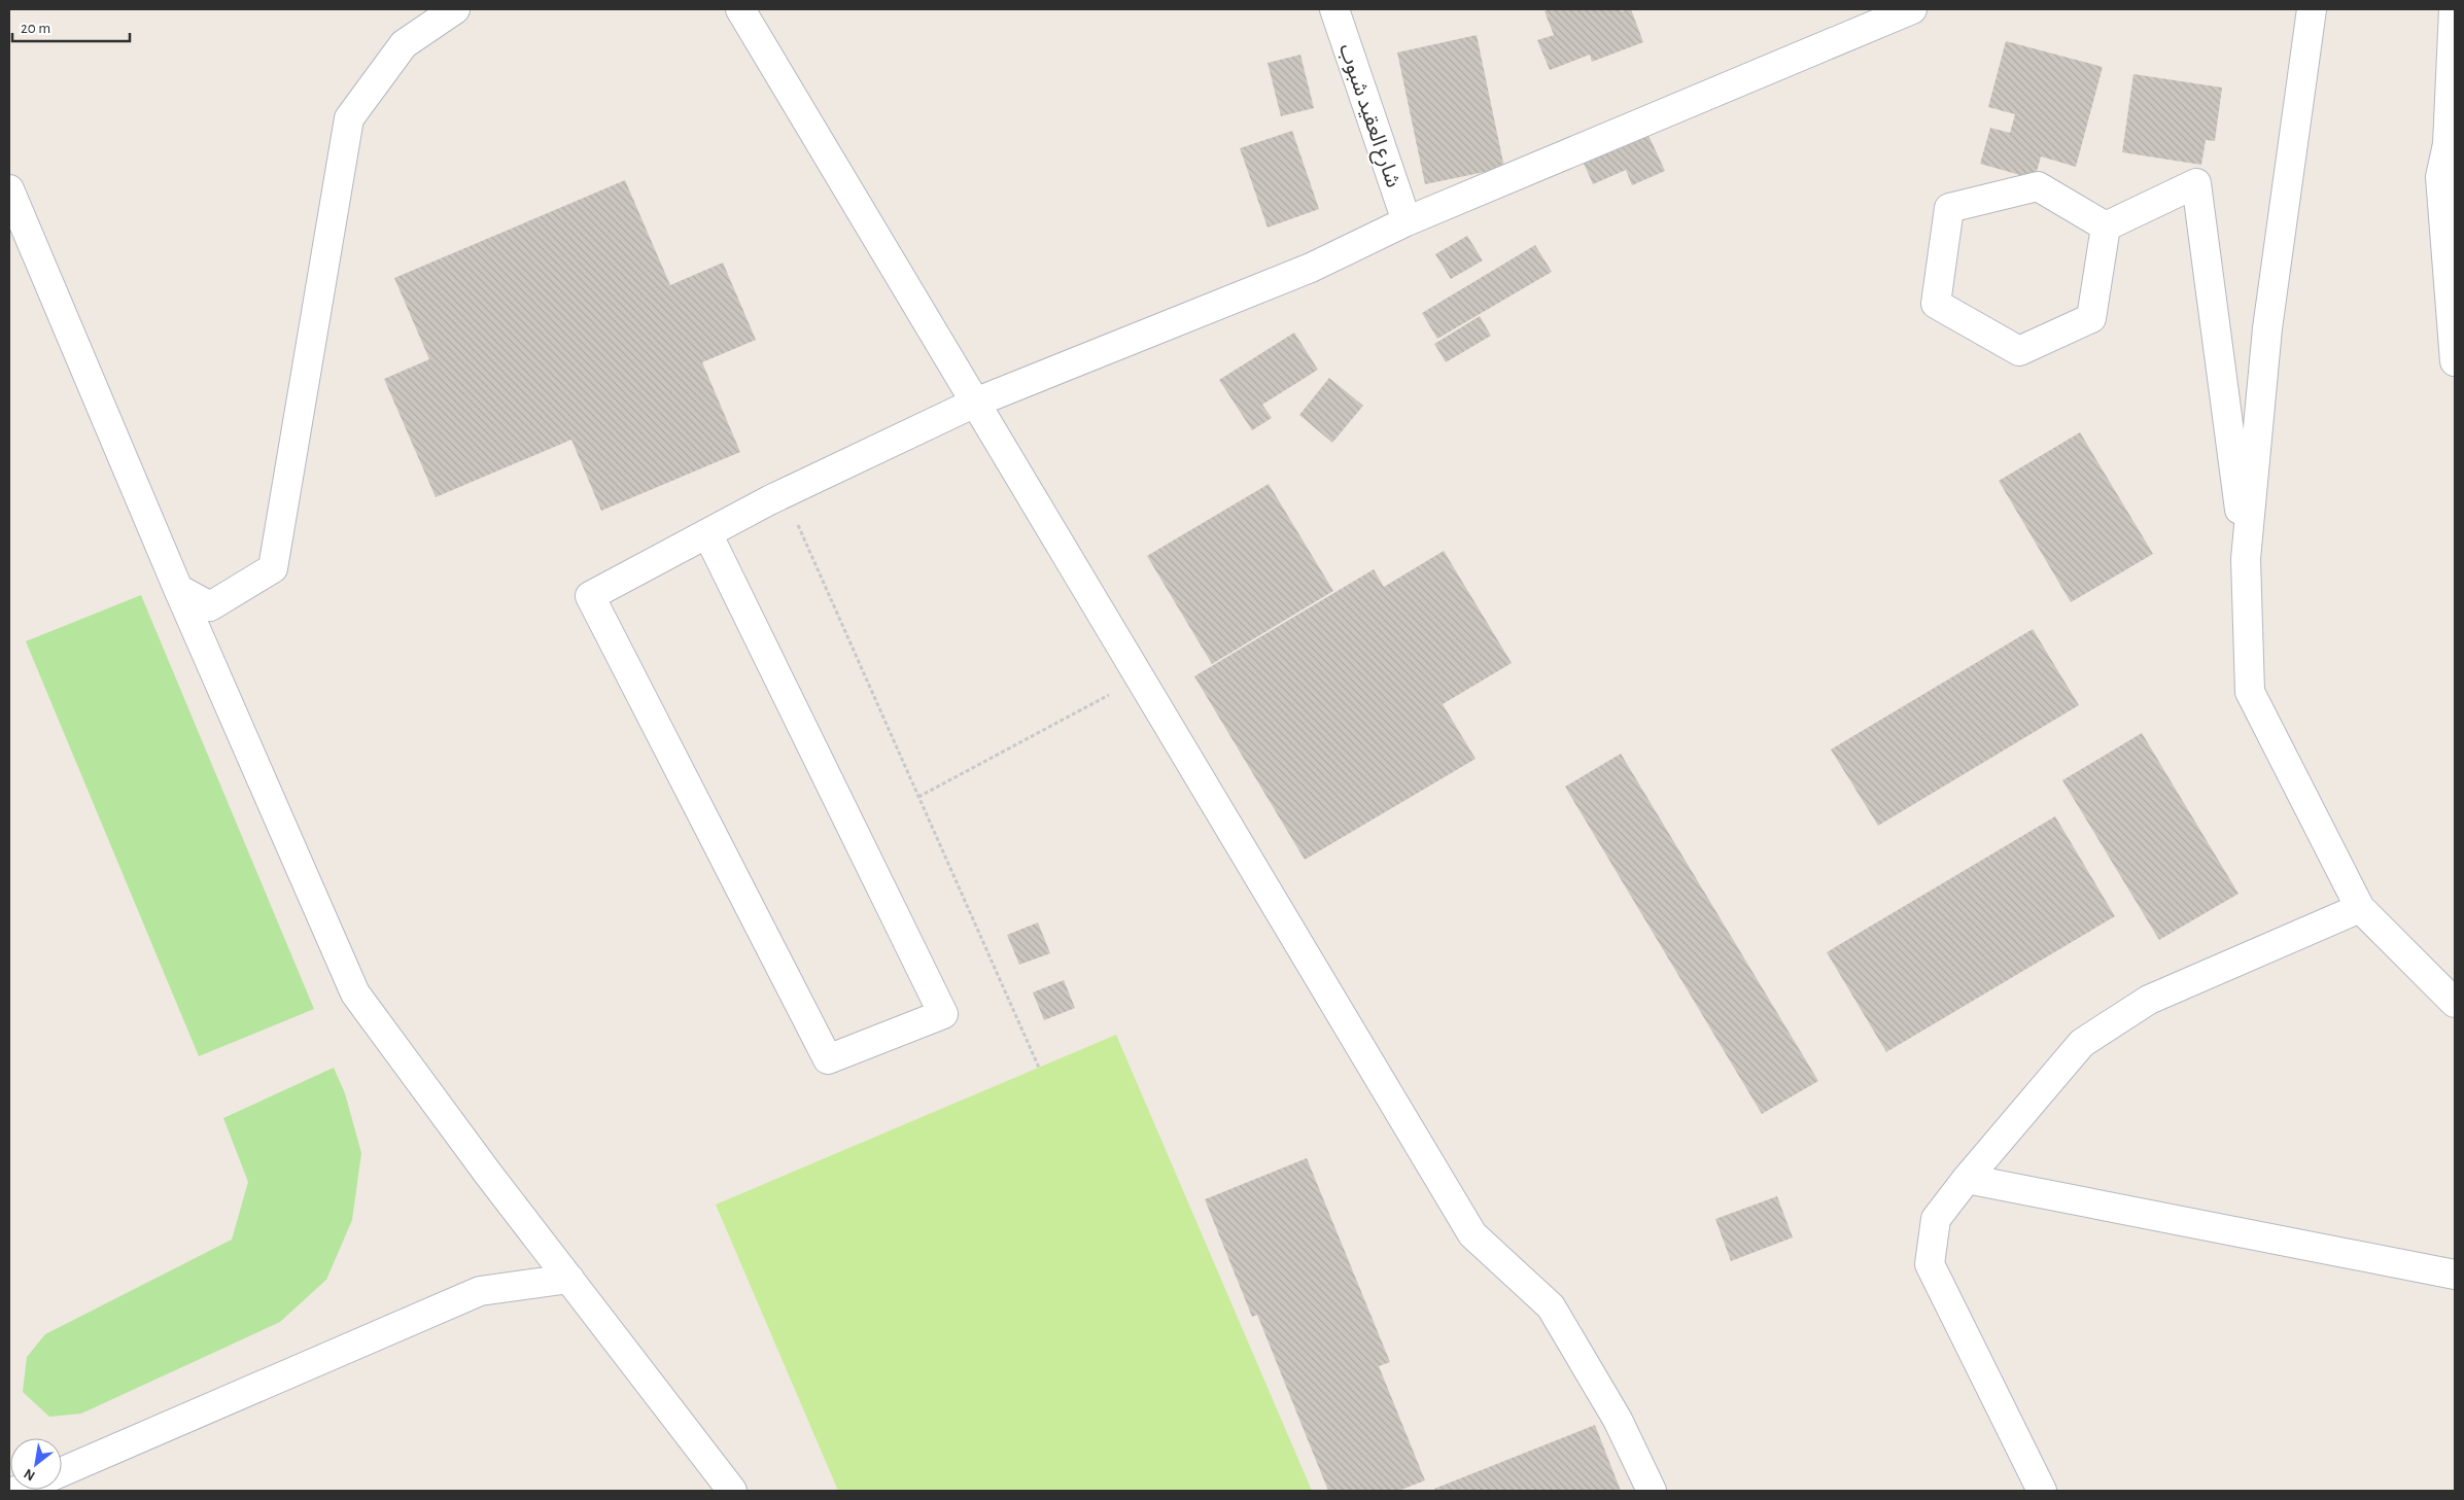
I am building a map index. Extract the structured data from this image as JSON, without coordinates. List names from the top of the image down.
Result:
{
  "streets": {
    "street": ["شارع العقيد شبوب"]
  },
  "scale_bar": "20 m",
  "north": "bottom left"
}
